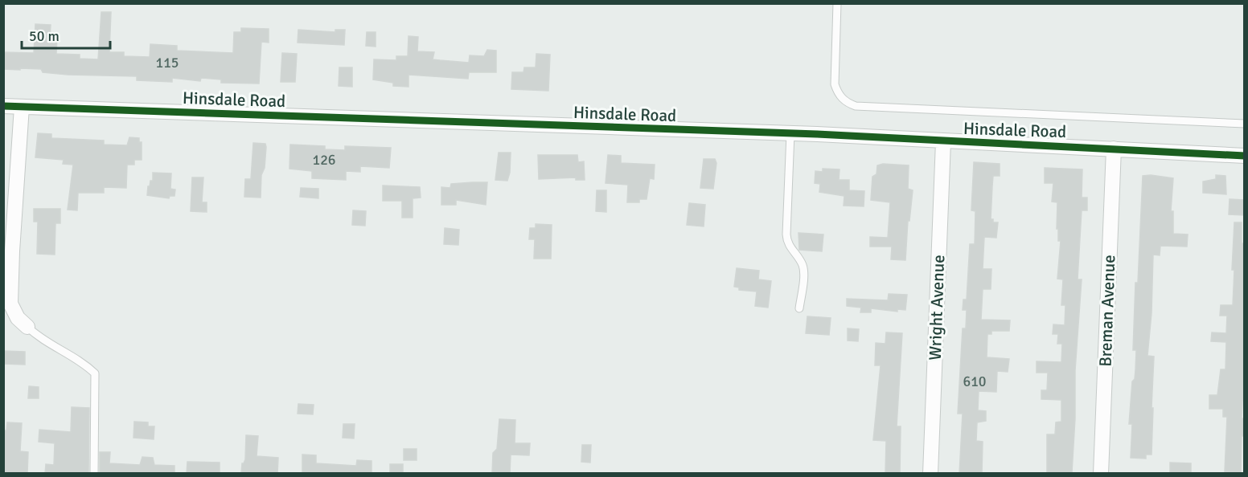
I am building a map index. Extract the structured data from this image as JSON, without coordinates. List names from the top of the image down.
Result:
{
  "streets": {
    "street": ["Hinsdale Road", "Wright Avenue", "Breman Avenue"]
  },
  "crossings": [
    ["Hinsdale Road", "Wright Avenue"],
    ["Hinsdale Road", "Breman Avenue"]
  ],
  "house_numbers": ["115", "126", "610"],
  "scale_bar": "50 m"
}
